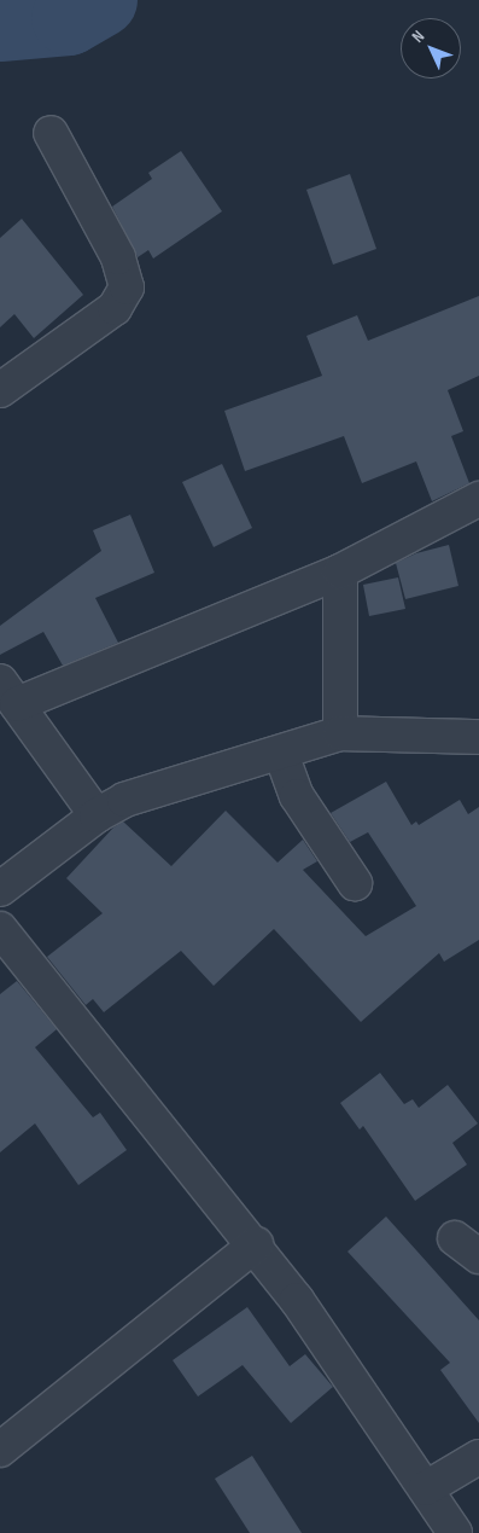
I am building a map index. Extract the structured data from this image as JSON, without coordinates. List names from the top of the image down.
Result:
{
  "north": "top left"
}
